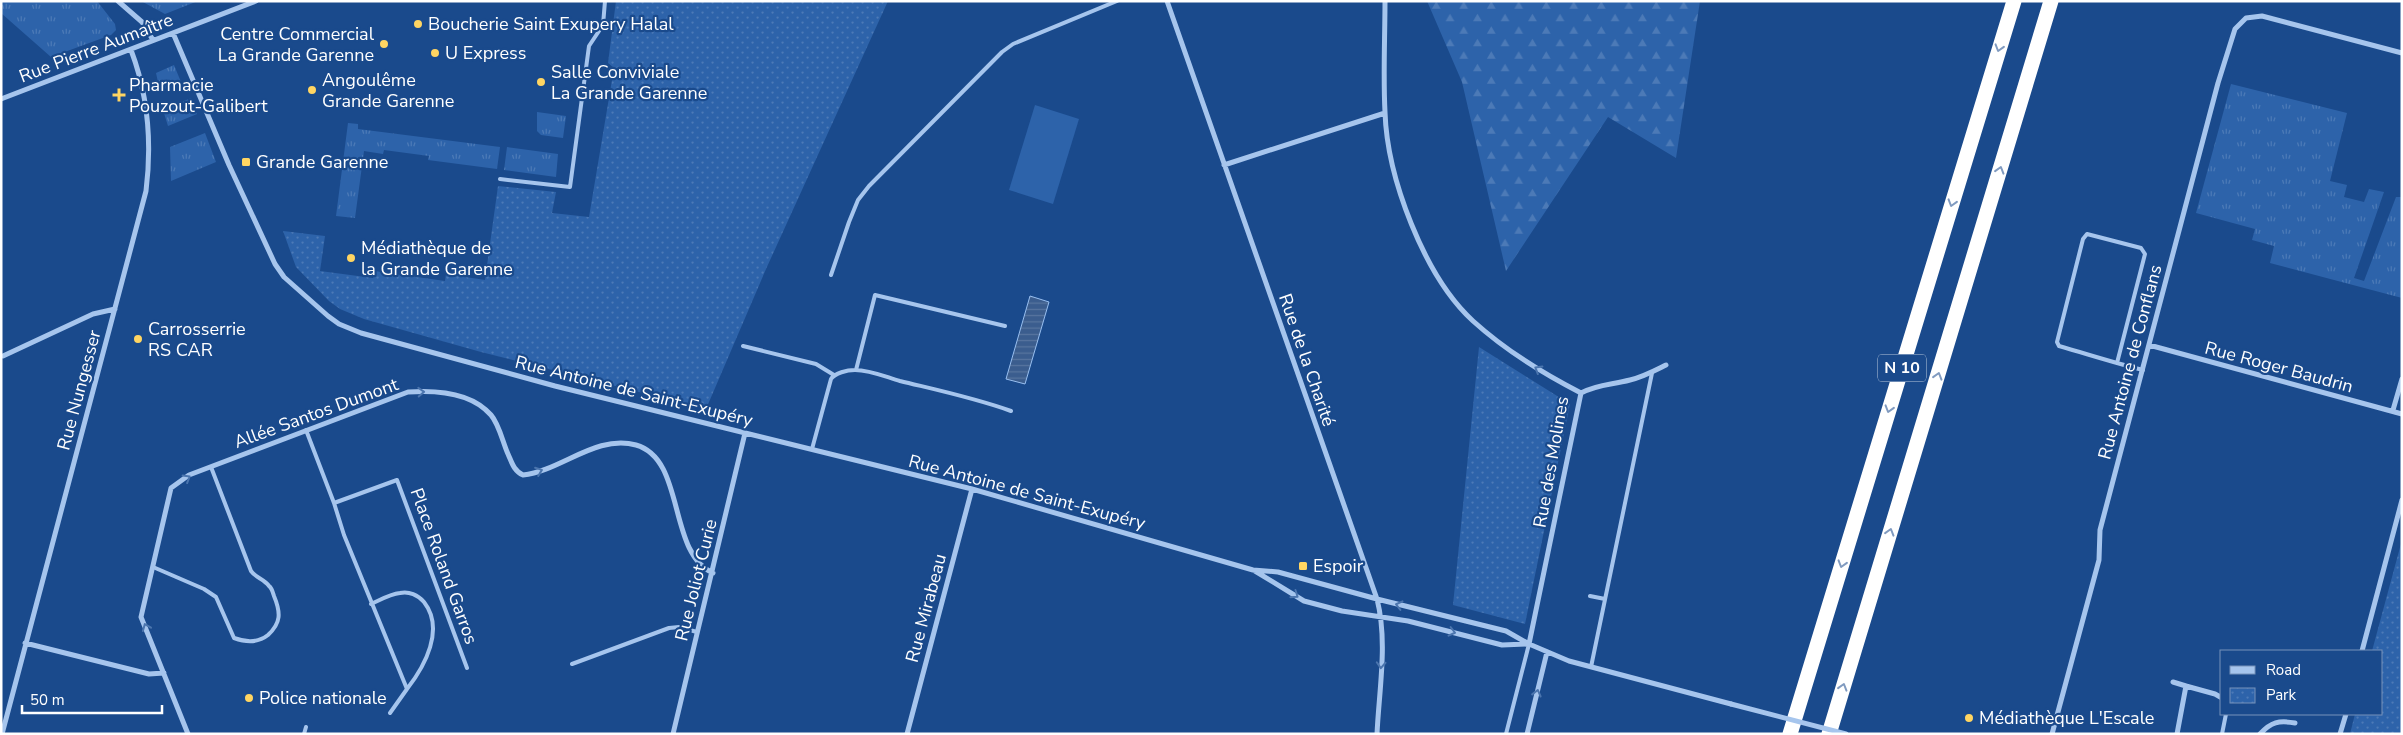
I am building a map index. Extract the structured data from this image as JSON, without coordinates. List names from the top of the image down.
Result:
{
  "streets": {
    "highway": ["N 10"],
    "street": [
      "Rue Pierre Aumaître",
      "Rue de la Charité",
      "Rue Antoine de Conflans",
      "Rue Roger Baudrin",
      "Rue Nungesser",
      "Rue Antoine de Saint-Exupéry",
      "Allée Santos Dumont",
      "Rue des Molines",
      "Rue Joliot Curie",
      "Rue Mirabeau"
    ],
    "lane": ["Place Roland Garros"]
  },
  "crossings": [
    ["Rue Pierre Aumaître", "Rue Nungesser"],
    ["Rue Pierre Aumaître", "Rue Antoine de Saint-Exupéry"],
    ["Rue de la Charité", "Rue Antoine de Saint-Exupéry"],
    ["Rue Antoine de Conflans", "Rue Roger Baudrin"],
    ["Rue Antoine de Saint-Exupéry", "Rue des Molines"],
    ["Rue Antoine de Saint-Exupéry", "Rue Joliot Curie"],
    ["Rue Antoine de Saint-Exupéry", "Rue Mirabeau"],
    ["Allée Santos Dumont", "Rue Joliot Curie"]
  ],
  "one_way": ["Rue des Molines"],
  "places": {
    "other": [
      "Boucherie Saint Exupery Halal",
      "Centre Commercial La Grande Garenne",
      "U Express",
      "Salle Conviviale La Grande Garenne",
      "Angoulême Grande Garenne",
      "Médiathèque de la Grande Garenne",
      "Carrosserrie RS CAR",
      "Police nationale",
      "Médiathèque L'Escale"
    ],
    "health": ["Pharmacie Pouzout-Galibert"],
    "transit": ["Grande Garenne", "Espoir"]
  },
  "legend": ["Road", "Park"],
  "scale_bar": "50 m"
}
